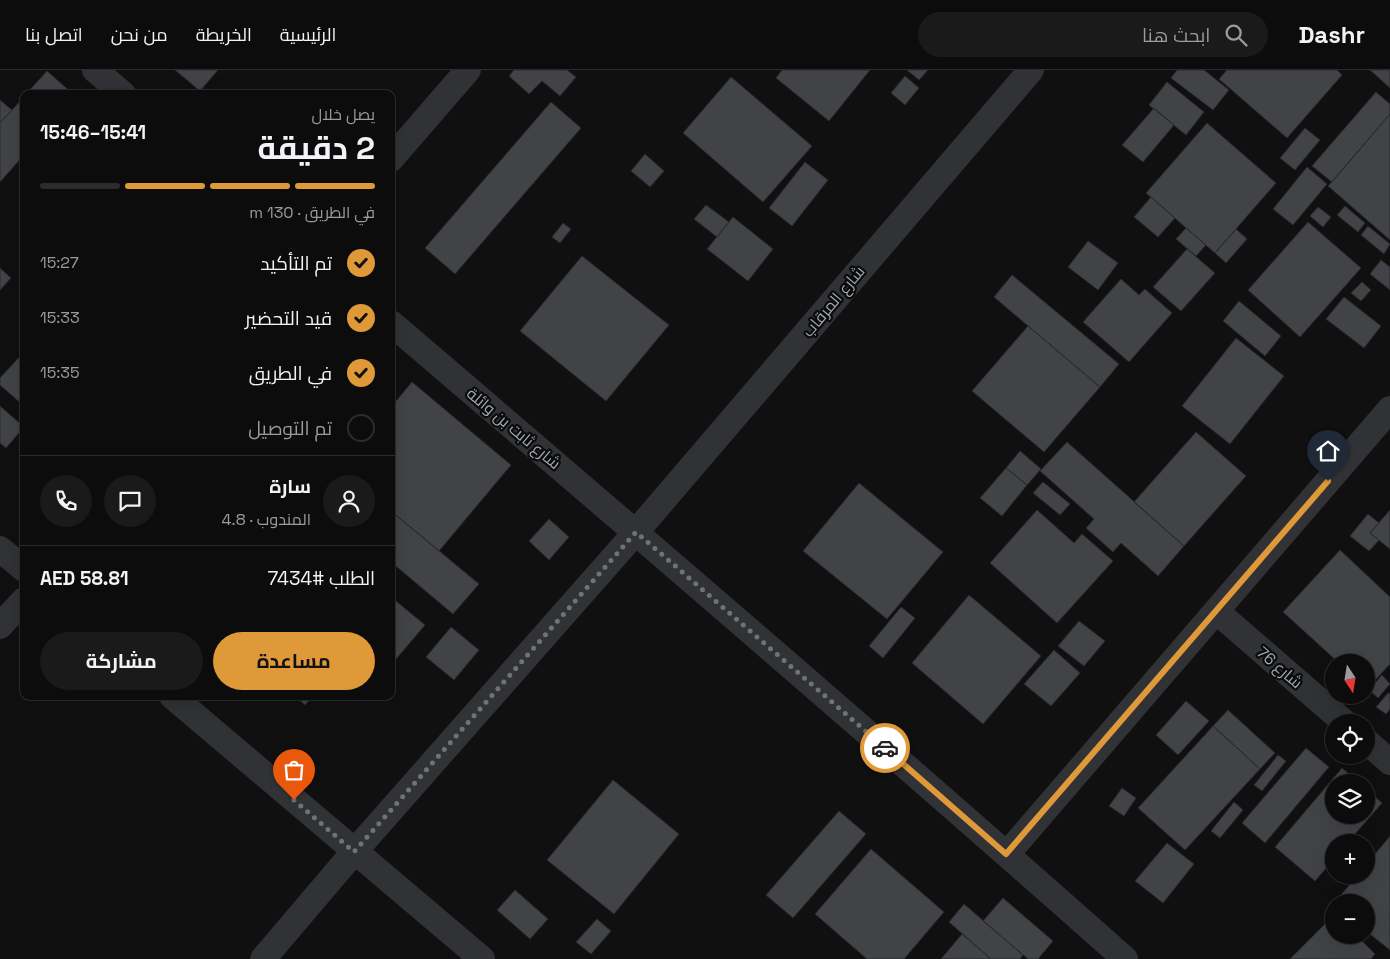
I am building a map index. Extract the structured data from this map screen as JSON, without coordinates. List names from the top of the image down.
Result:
{
  "streets": {
    "street": ["شارع المرقاب", "شارع ثابت بن وائلة", "شارع 76"]
  },
  "crossings": [
    ["شارع المرقاب", "شارع ثابت بن وائلة"]
  ],
  "north": "bottom",
  "page": {
    "header": "Dashr",
    "search": "ابحث هنا",
    "nav": [
      "الرئيسية",
      "الخريطة",
      "من نحن",
      "اتصل بنا"
    ],
    "heading": ["2 دقيقة", "يصل خلال", "15:41–15:46"],
    "panel": [
      "سارة",
      "المندوب · 4.8",
      "الطلب #7434",
      "AED 58.81"
    ],
    "bar": "في الطريق · 130 m",
    "list": [
      ["تم التأكيد", "15:27"],
      ["قيد التحضير", "15:33"],
      ["في الطريق", "15:35"],
      "تم التوصيل"
    ],
    "buttons": ["مساعدة", "مشاركة"],
    "map_buttons": ["+", "−"]
  }
}
